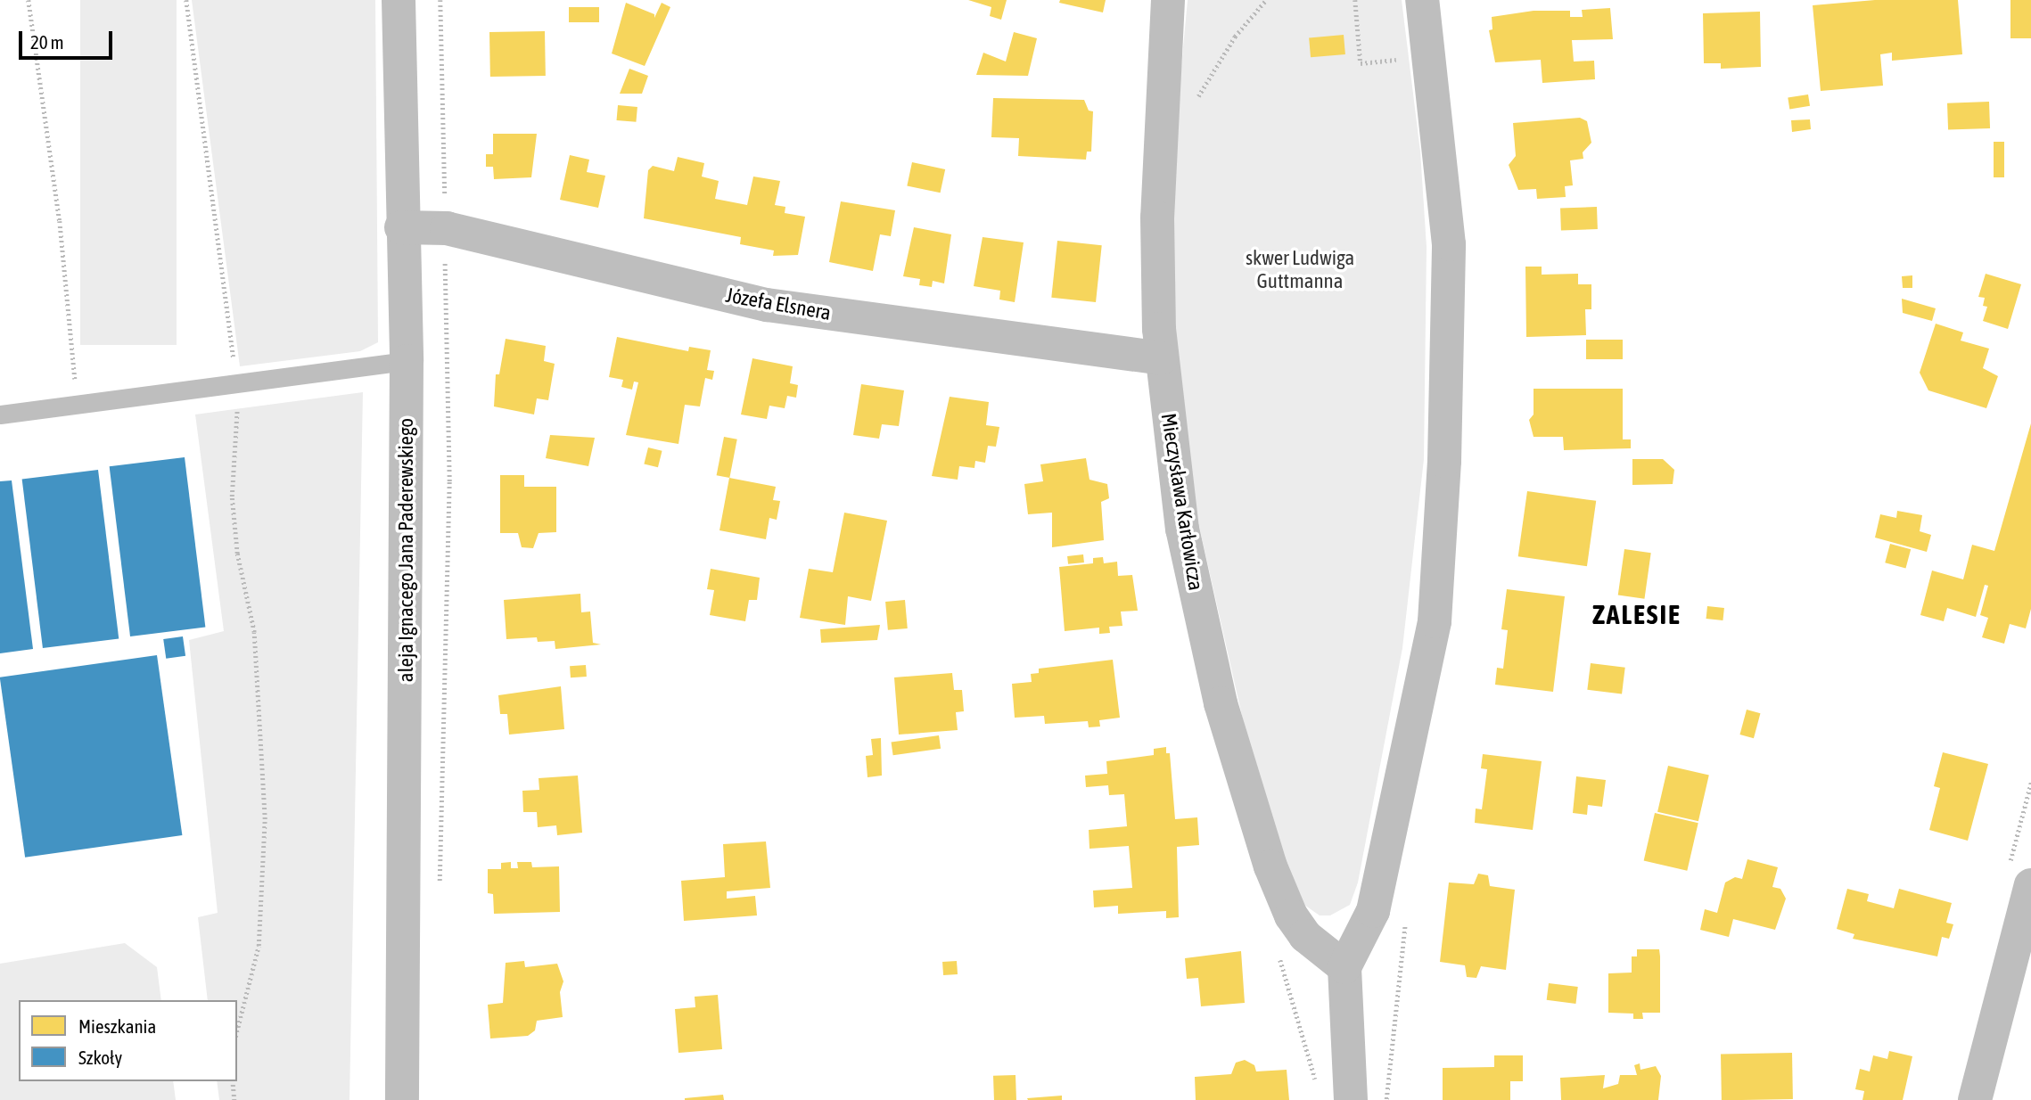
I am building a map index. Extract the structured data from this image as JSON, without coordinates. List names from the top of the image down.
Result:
{
  "streets": {
    "street": ["Józefa Elsnera", "Mieczysława Karłowicza", "aleja Ignacego Jana Paderewskiego"]
  },
  "crossings": [
    ["Józefa Elsnera", "Mieczysława Karłowicza"],
    ["Józefa Elsnera", "aleja Ignacego Jana Paderewskiego"]
  ],
  "districts": ["ZALESIE"],
  "parks": ["skwer Ludwiga Guttmanna"],
  "legend": ["Mieszkania", "Szkoły"],
  "scale_bar": "20 m"
}
